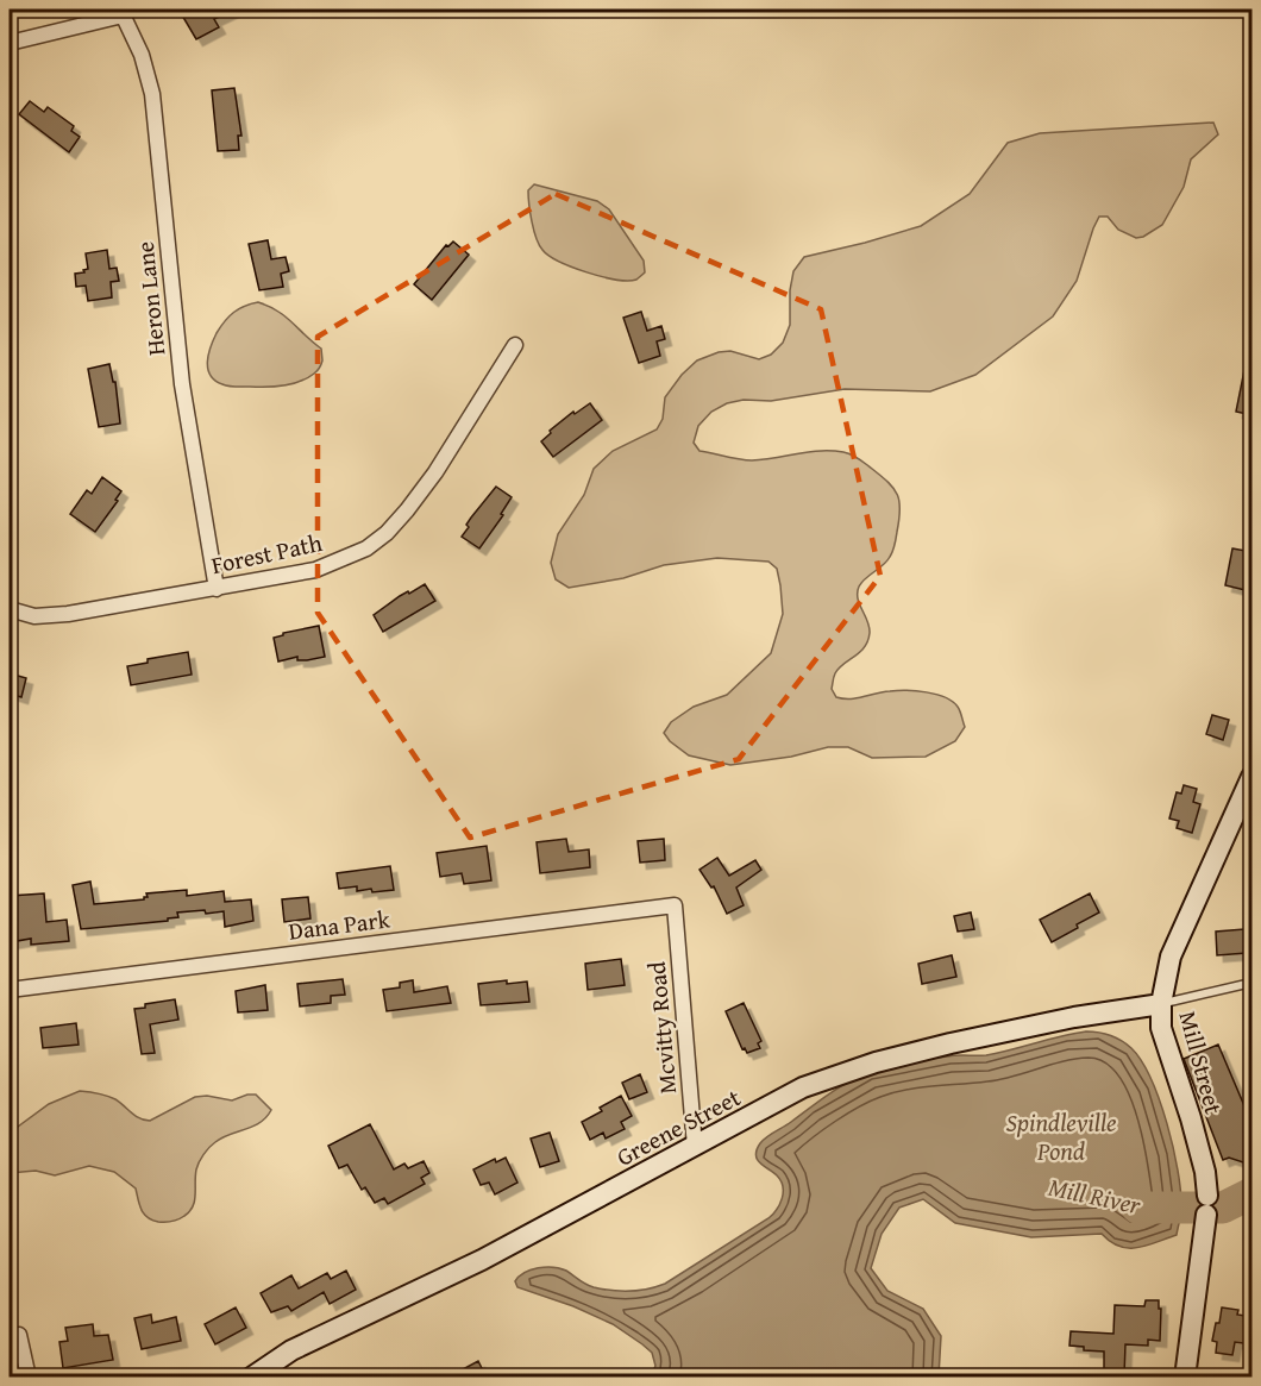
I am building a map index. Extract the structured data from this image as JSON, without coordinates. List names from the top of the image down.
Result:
{
  "streets": {
    "street": [
      "Heron Lane",
      "Forest Path",
      "Dana Park",
      "Mcvitty Road",
      "Mill Street",
      "Greene Street"
    ]
  },
  "crossings": [
    ["Heron Lane", "Forest Path"],
    ["Dana Park", "Mcvitty Road"],
    ["Mcvitty Road", "Greene Street"],
    ["Mill Street", "Greene Street"]
  ],
  "water": ["Spindleville Pond", "Mill River"]
}
